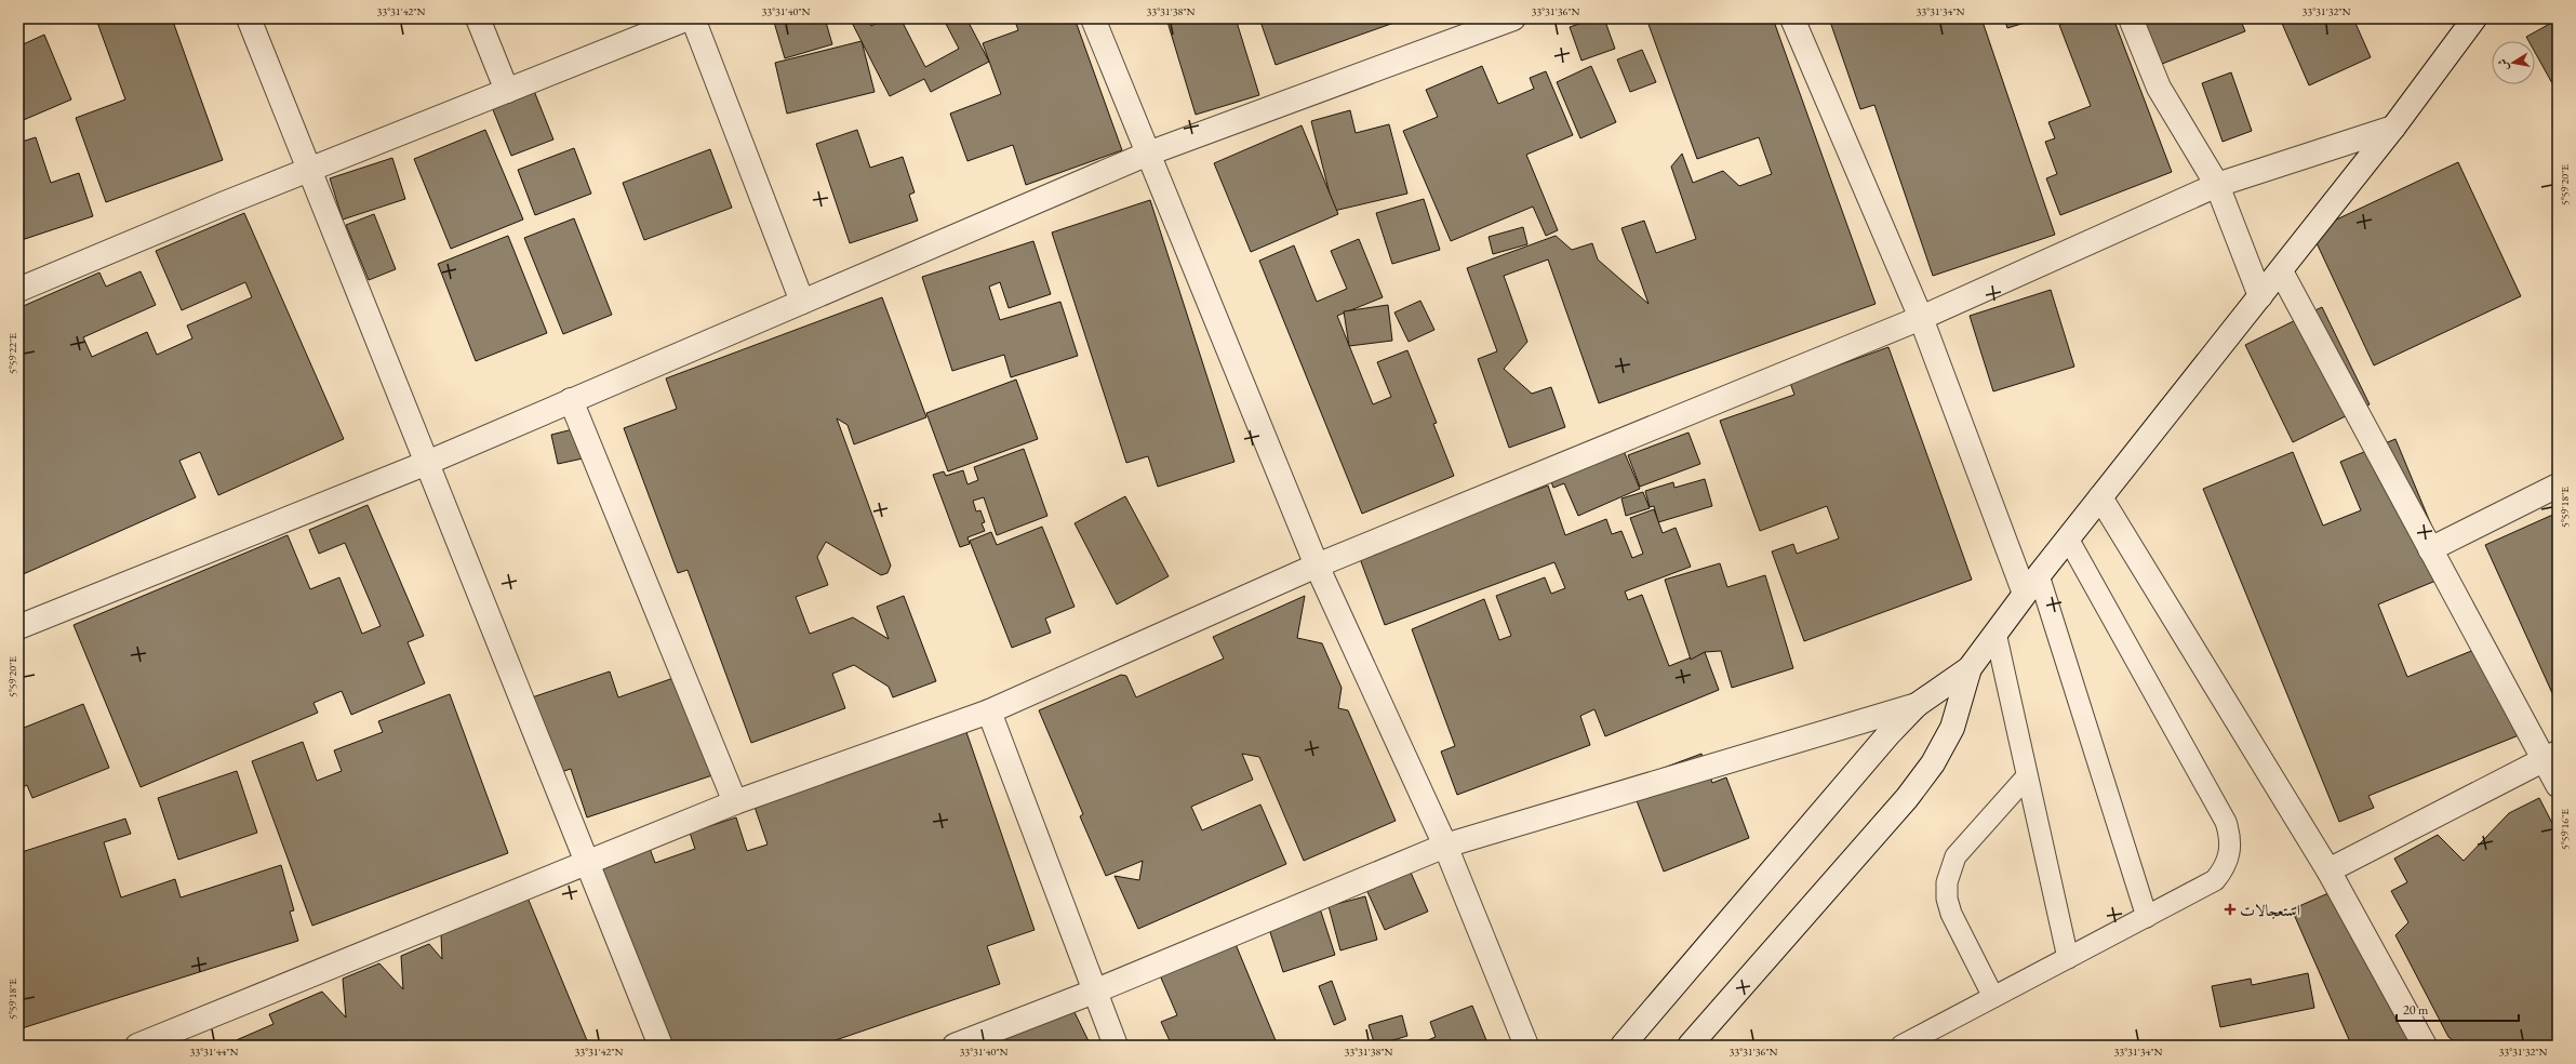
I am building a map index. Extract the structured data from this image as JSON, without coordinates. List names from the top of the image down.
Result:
{
  "places": {
    "health": ["استعجالات"]
  },
  "scale_bar": "20 m",
  "north": "left",
  "coordinates": [
    "33°31'42\"N",
    "33°31'40\"N",
    "33°31'38\"N",
    "33°31'36\"N",
    "33°31'34\"N",
    "33°31'32\"N",
    "5°59'20\"E",
    "5°59'22\"E",
    "5°59'18\"E",
    "5°59'16\"E",
    "33°31'44\"N"
  ]
}
